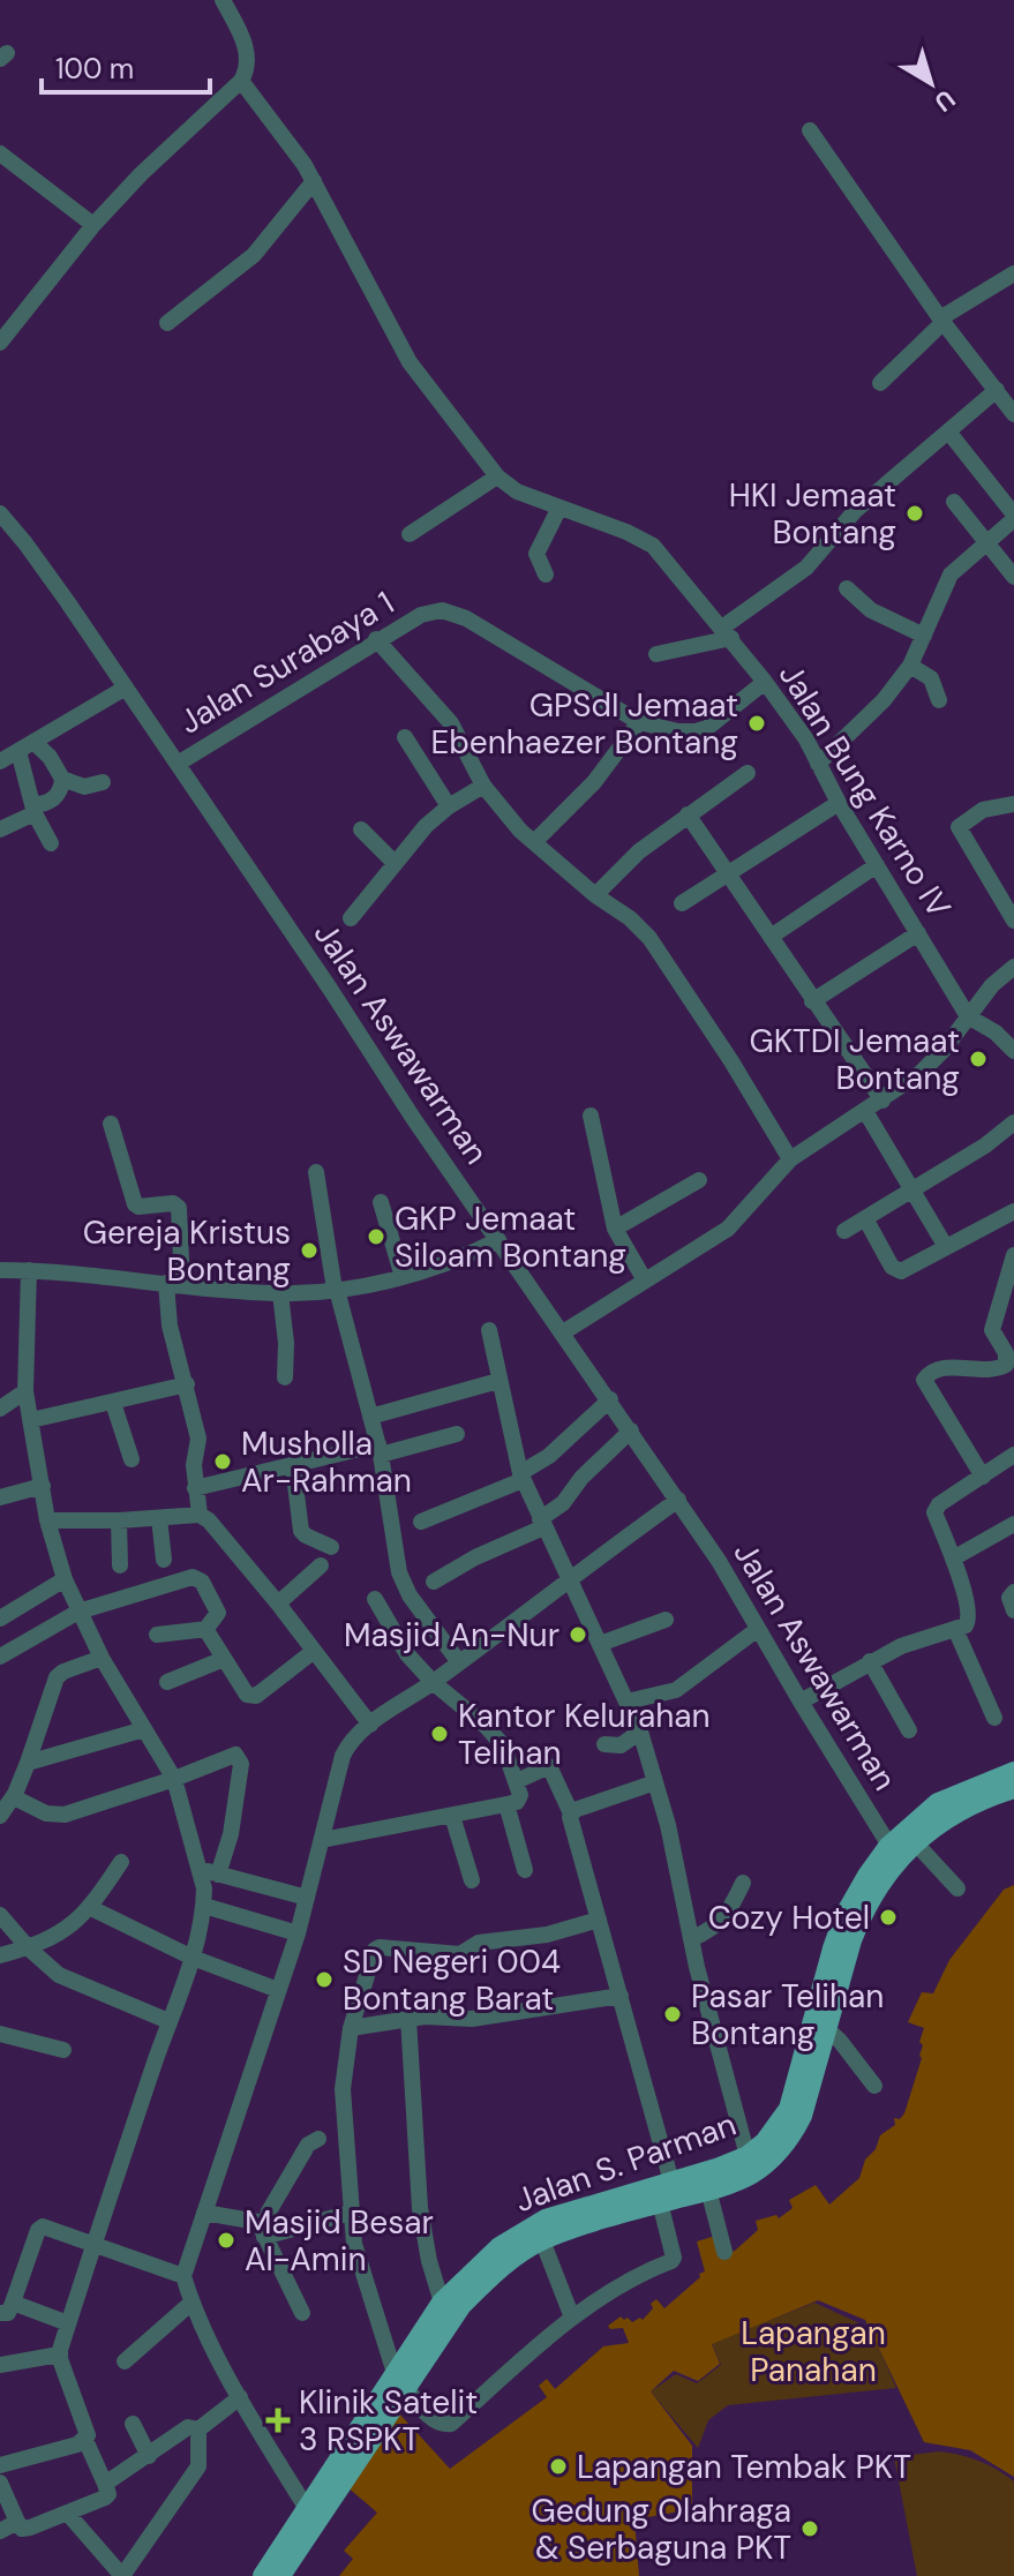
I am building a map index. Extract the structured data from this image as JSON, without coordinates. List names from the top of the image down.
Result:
{
  "streets": {
    "main road": ["Jalan S. Parman"],
    "street": ["Jalan Surabaya 1", "Jalan Bung Karno IV", "Jalan Aswawarman"]
  },
  "crossings": [
    ["Jalan Surabaya 1", "Jalan Bung Karno IV"],
    ["Jalan Surabaya 1", "Jalan Aswawarman"],
    ["Jalan Aswawarman", "Jalan S. Parman"]
  ],
  "parks": ["Lapangan Panahan"],
  "places": {
    "other": [
      "HKI Jemaat Bontang",
      "GPSdI Jemaat Ebenhaezer Bontang",
      "GKTDI Jemaat Bontang",
      "GKP Jemaat Siloam Bontang",
      "Gereja Kristus Bontang",
      "Musholla Ar-Rahman",
      "Masjid An-Nur",
      "Kantor Kelurahan Telihan",
      "Cozy Hotel",
      "SD Negeri 004 Bontang Barat",
      "Pasar Telihan Bontang",
      "Masjid Besar Al-Amin",
      "Lapangan Tembak PKT",
      "Gedung Olahraga & Serbaguna PKT"
    ],
    "health": ["Klinik Satelit 3 RSPKT"]
  },
  "scale_bar": "100 m",
  "north": "bottom right"
}
